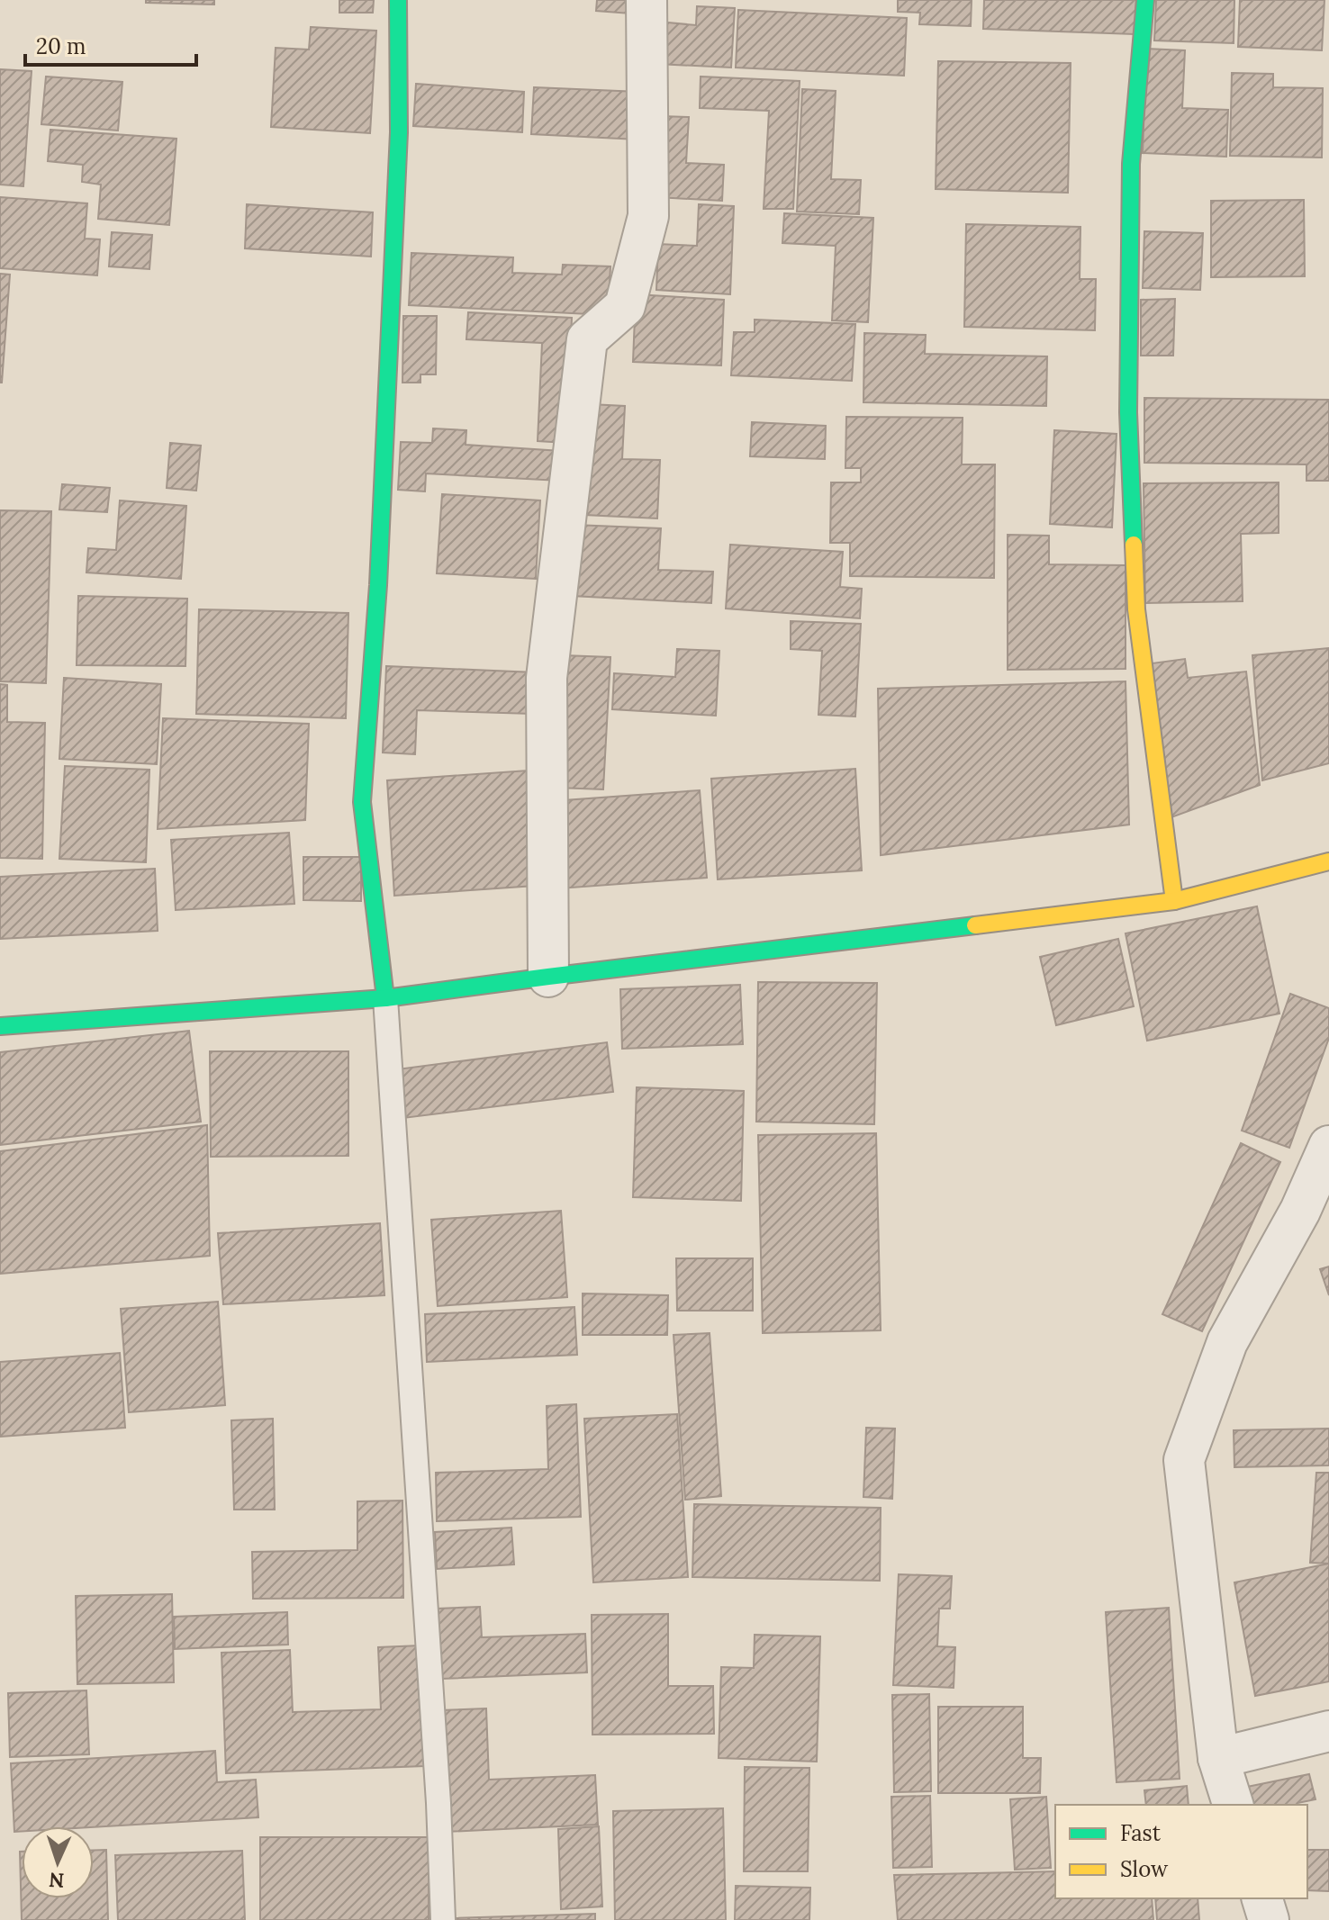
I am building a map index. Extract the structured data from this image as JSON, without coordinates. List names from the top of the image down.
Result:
{
  "legend": ["Fast", "Slow"],
  "scale_bar": "20 m",
  "north": "bottom"
}
